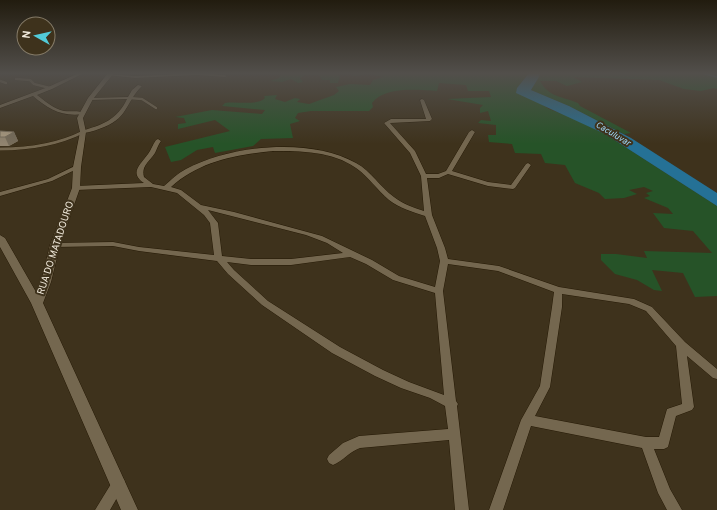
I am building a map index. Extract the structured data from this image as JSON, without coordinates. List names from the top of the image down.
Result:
{
  "streets": {
    "street": ["RUA DO MATADOURO"]
  },
  "water": ["Caculuvar"],
  "north": "left"
}
